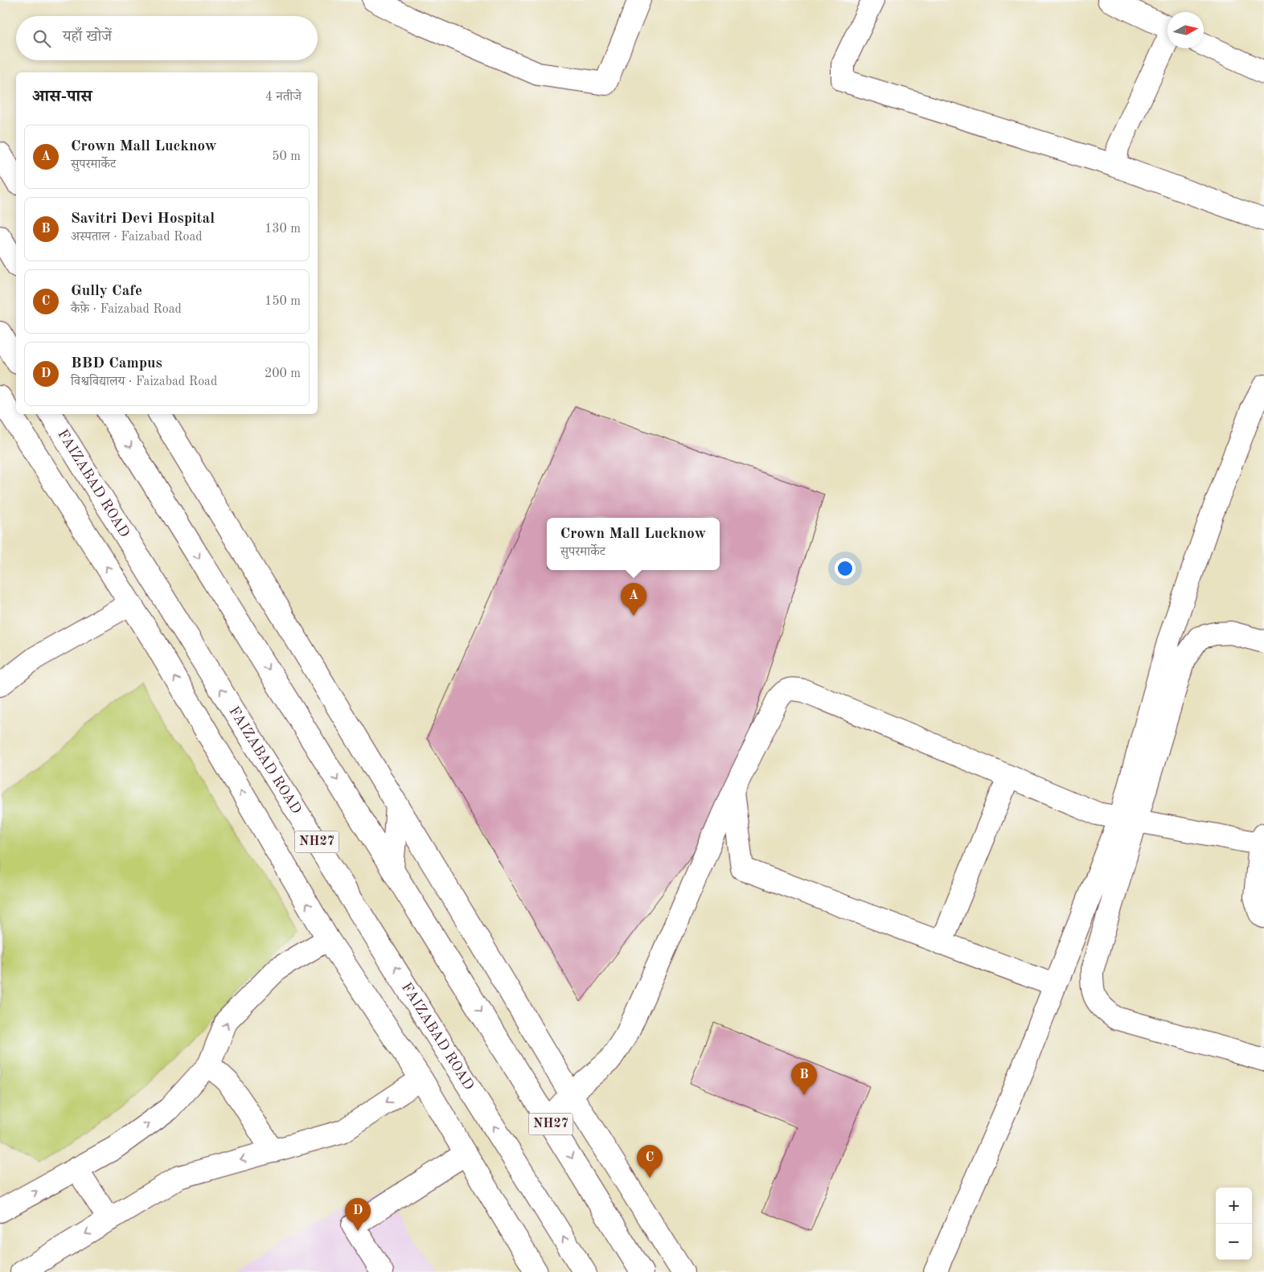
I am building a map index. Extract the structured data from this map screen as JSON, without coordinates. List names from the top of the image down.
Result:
{
  "streets": {
    "main road": ["FAIZABAD ROAD", "NH27"]
  },
  "north": "right",
  "page": {
    "search": "यहाँ खोजें",
    "heading": ["आस-पास", "4 नतीजे"],
    "list": [
      {
        "mark": "A",
        "name": "Crown Mall Lucknow",
        "note": "सुपरमार्केट",
        "value": "50 m"
      },
      {
        "mark": "B",
        "name": "Savitri Devi Hospital",
        "note": "अस्पताल · Faizabad Road",
        "value": "130 m"
      },
      {
        "mark": "C",
        "name": "Gully Cafe",
        "note": "कैफ़े · Faizabad Road",
        "value": "150 m"
      },
      {
        "mark": "D",
        "name": "BBD Campus",
        "note": "विश्वविद्यालय · Faizabad Road",
        "value": "200 m"
      }
    ],
    "popup": ["Crown Mall Lucknow", "सुपरमार्केट"],
    "pins": [
      "A",
      "B",
      "C",
      "D"
    ],
    "map_buttons": ["+", "−"]
  }
}
